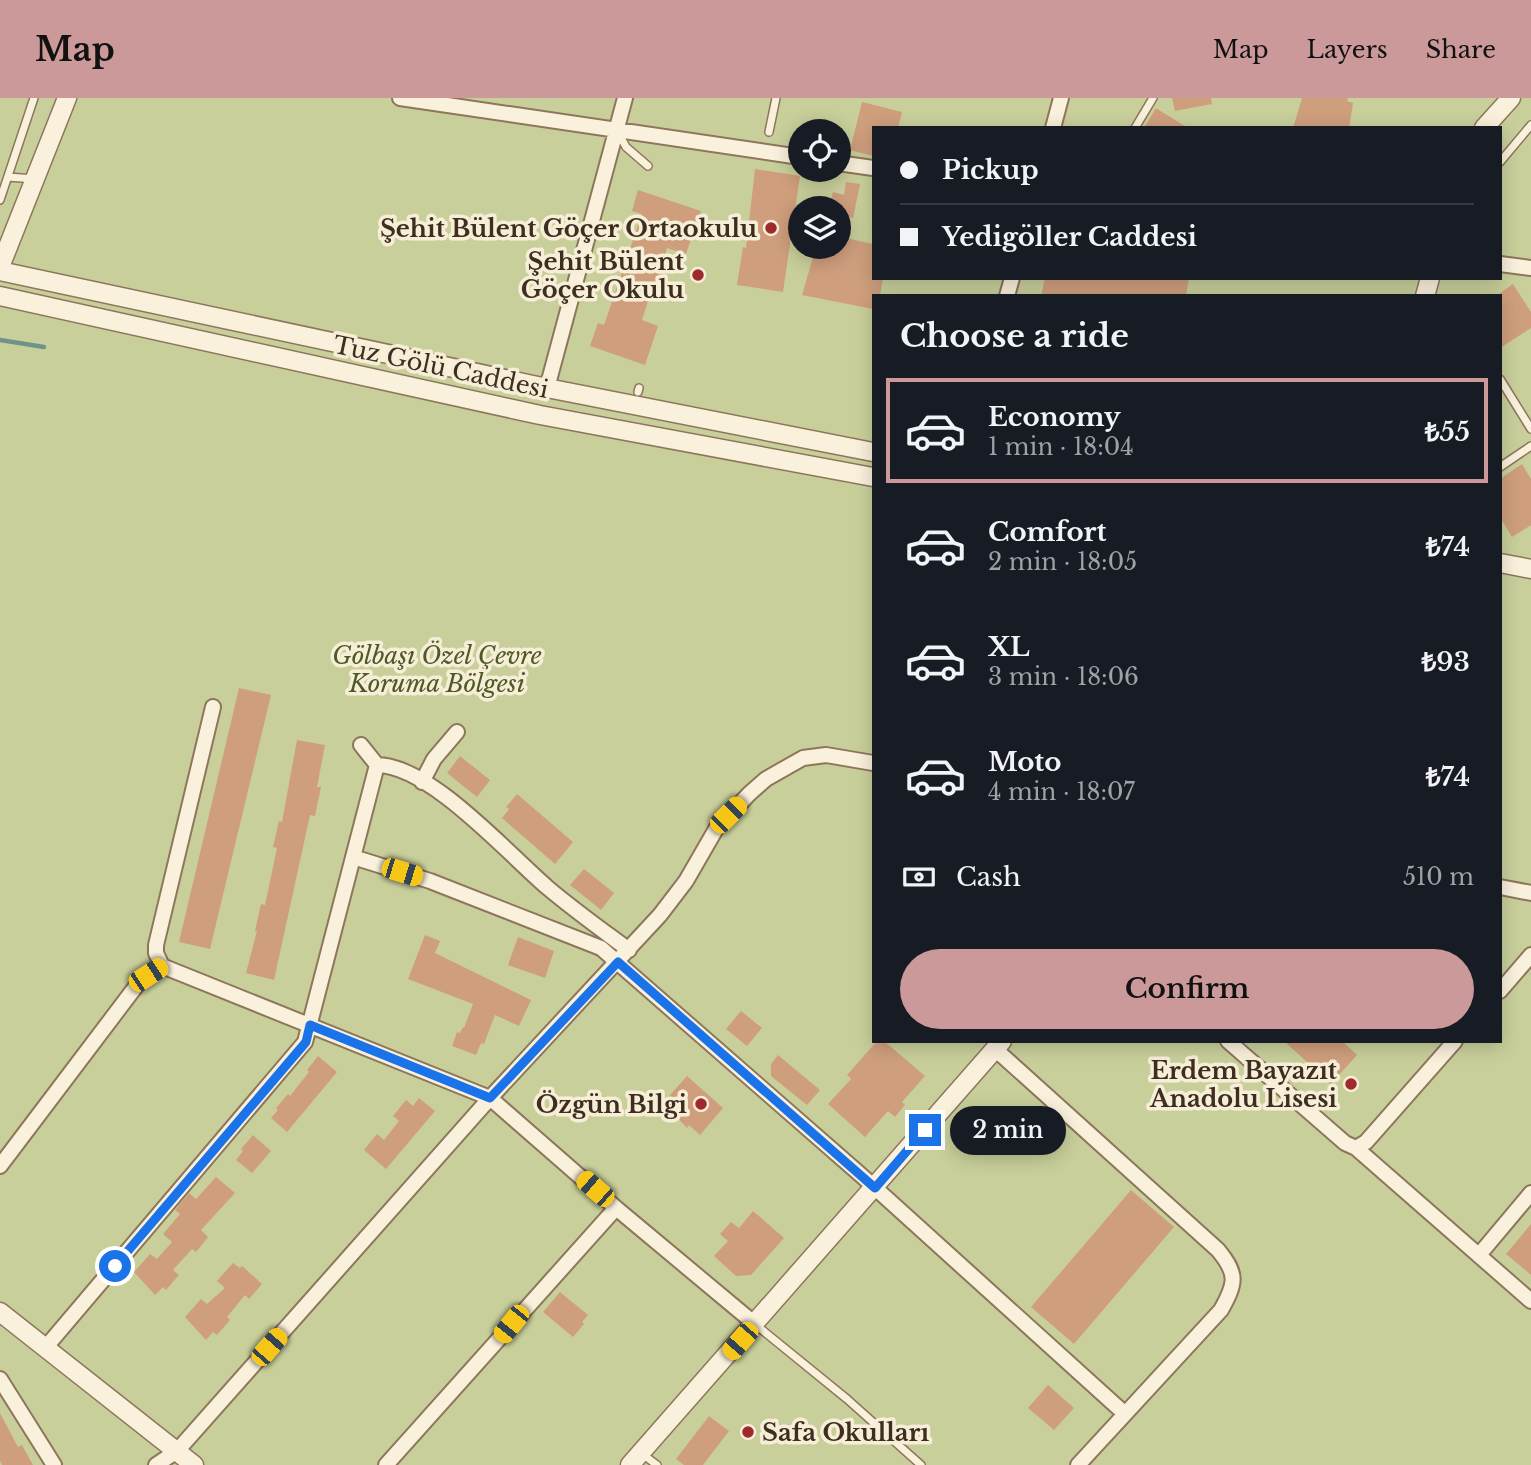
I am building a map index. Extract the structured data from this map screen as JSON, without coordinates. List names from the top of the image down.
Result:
{
  "streets": {
    "street": ["Tuz Gölü Caddesi"]
  },
  "parks": ["Gölbaşı Özel Çevre Koruma Bölgesi"],
  "places": [
    "Şehit Bülent Göçer Ortaokulu",
    "Şehit Bülent Göçer Okulu",
    "Erdem Bayazıt Anadolu Lisesi",
    "Özgün Bilgi",
    "Safa Okulları"
  ],
  "page": {
    "header": "Map",
    "nav": ["Map", "Layers", "Share"],
    "banner": ["Pickup", "Yedigöller Caddesi"],
    "heading": "Choose a ride",
    "list": [
      {
        "name": "Economy",
        "note": "1 min · 18:04",
        "value": "₺55"
      },
      {
        "name": "Comfort",
        "note": "2 min · 18:05",
        "value": "₺74"
      },
      {
        "name": "XL",
        "note": "3 min · 18:06",
        "value": "₺93"
      },
      {
        "name": "Moto",
        "note": "4 min · 18:07",
        "value": "₺74"
      }
    ],
    "pay": ["Cash", "510 m"],
    "buttons": "Confirm",
    "bubble": "2 min"
  }
}
